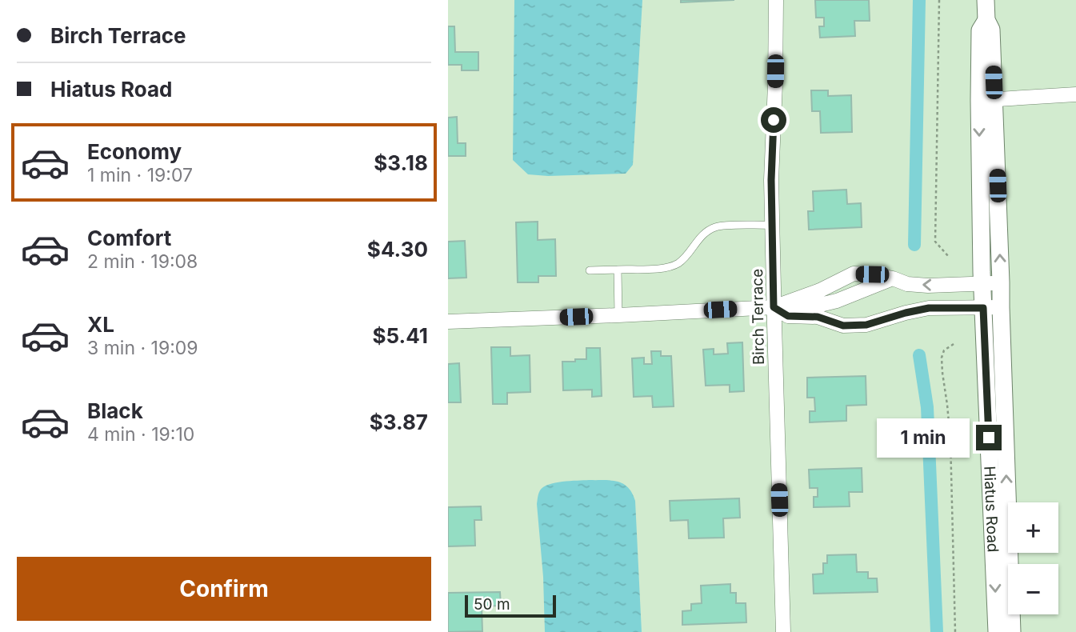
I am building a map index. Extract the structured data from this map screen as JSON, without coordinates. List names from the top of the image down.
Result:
{
  "streets": {
    "street": ["Birch Terrace", "Hiatus Road"]
  },
  "scale_bar": "50 m",
  "page": {
    "banner": ["Birch Terrace", "Hiatus Road"],
    "list": [
      {
        "name": "Economy",
        "note": "1 min · 19:07",
        "value": "$3.18"
      },
      {
        "name": "Comfort",
        "note": "2 min · 19:08",
        "value": "$4.30"
      },
      {
        "name": "XL",
        "note": "3 min · 19:09",
        "value": "$5.41"
      },
      {
        "name": "Black",
        "note": "4 min · 19:10",
        "value": "$3.87"
      }
    ],
    "bubble": "1 min",
    "map_buttons": ["+", "−"],
    "buttons": "Confirm",
    "scale": "50 m"
  }
}
